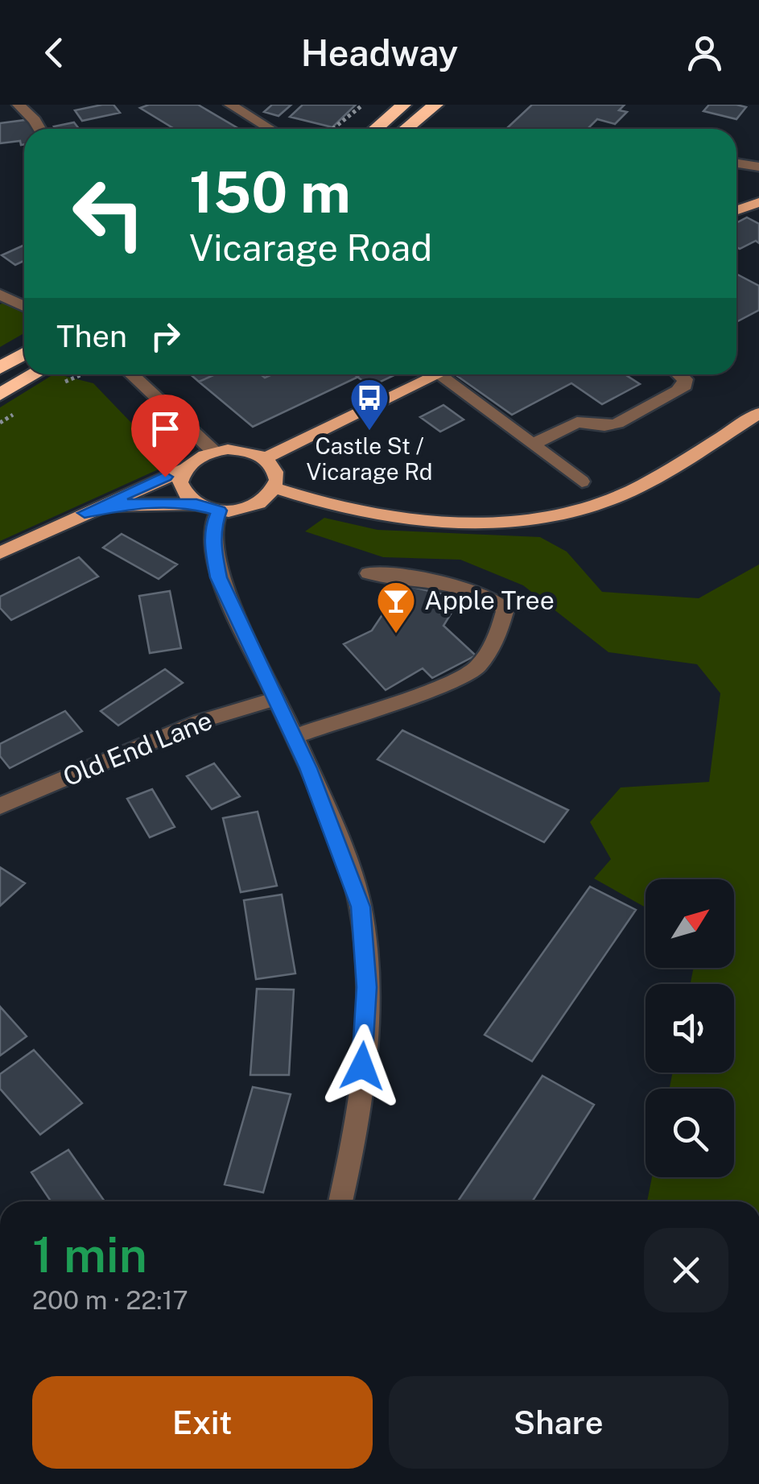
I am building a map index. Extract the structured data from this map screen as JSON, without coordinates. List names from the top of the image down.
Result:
{
  "streets": {
    "street": ["Old End Lane"]
  },
  "places": {
    "bus stop": ["Castle St / Vicarage Rd"],
    "bar": ["Apple Tree"]
  },
  "north": "top right",
  "page": {
    "header": "Headway",
    "turn": ["150 m", "Vicarage Road"],
    "then": "Then",
    "heading": ["1 min", "200 m · 22:17"],
    "buttons": ["Exit", "Share"]
  }
}
